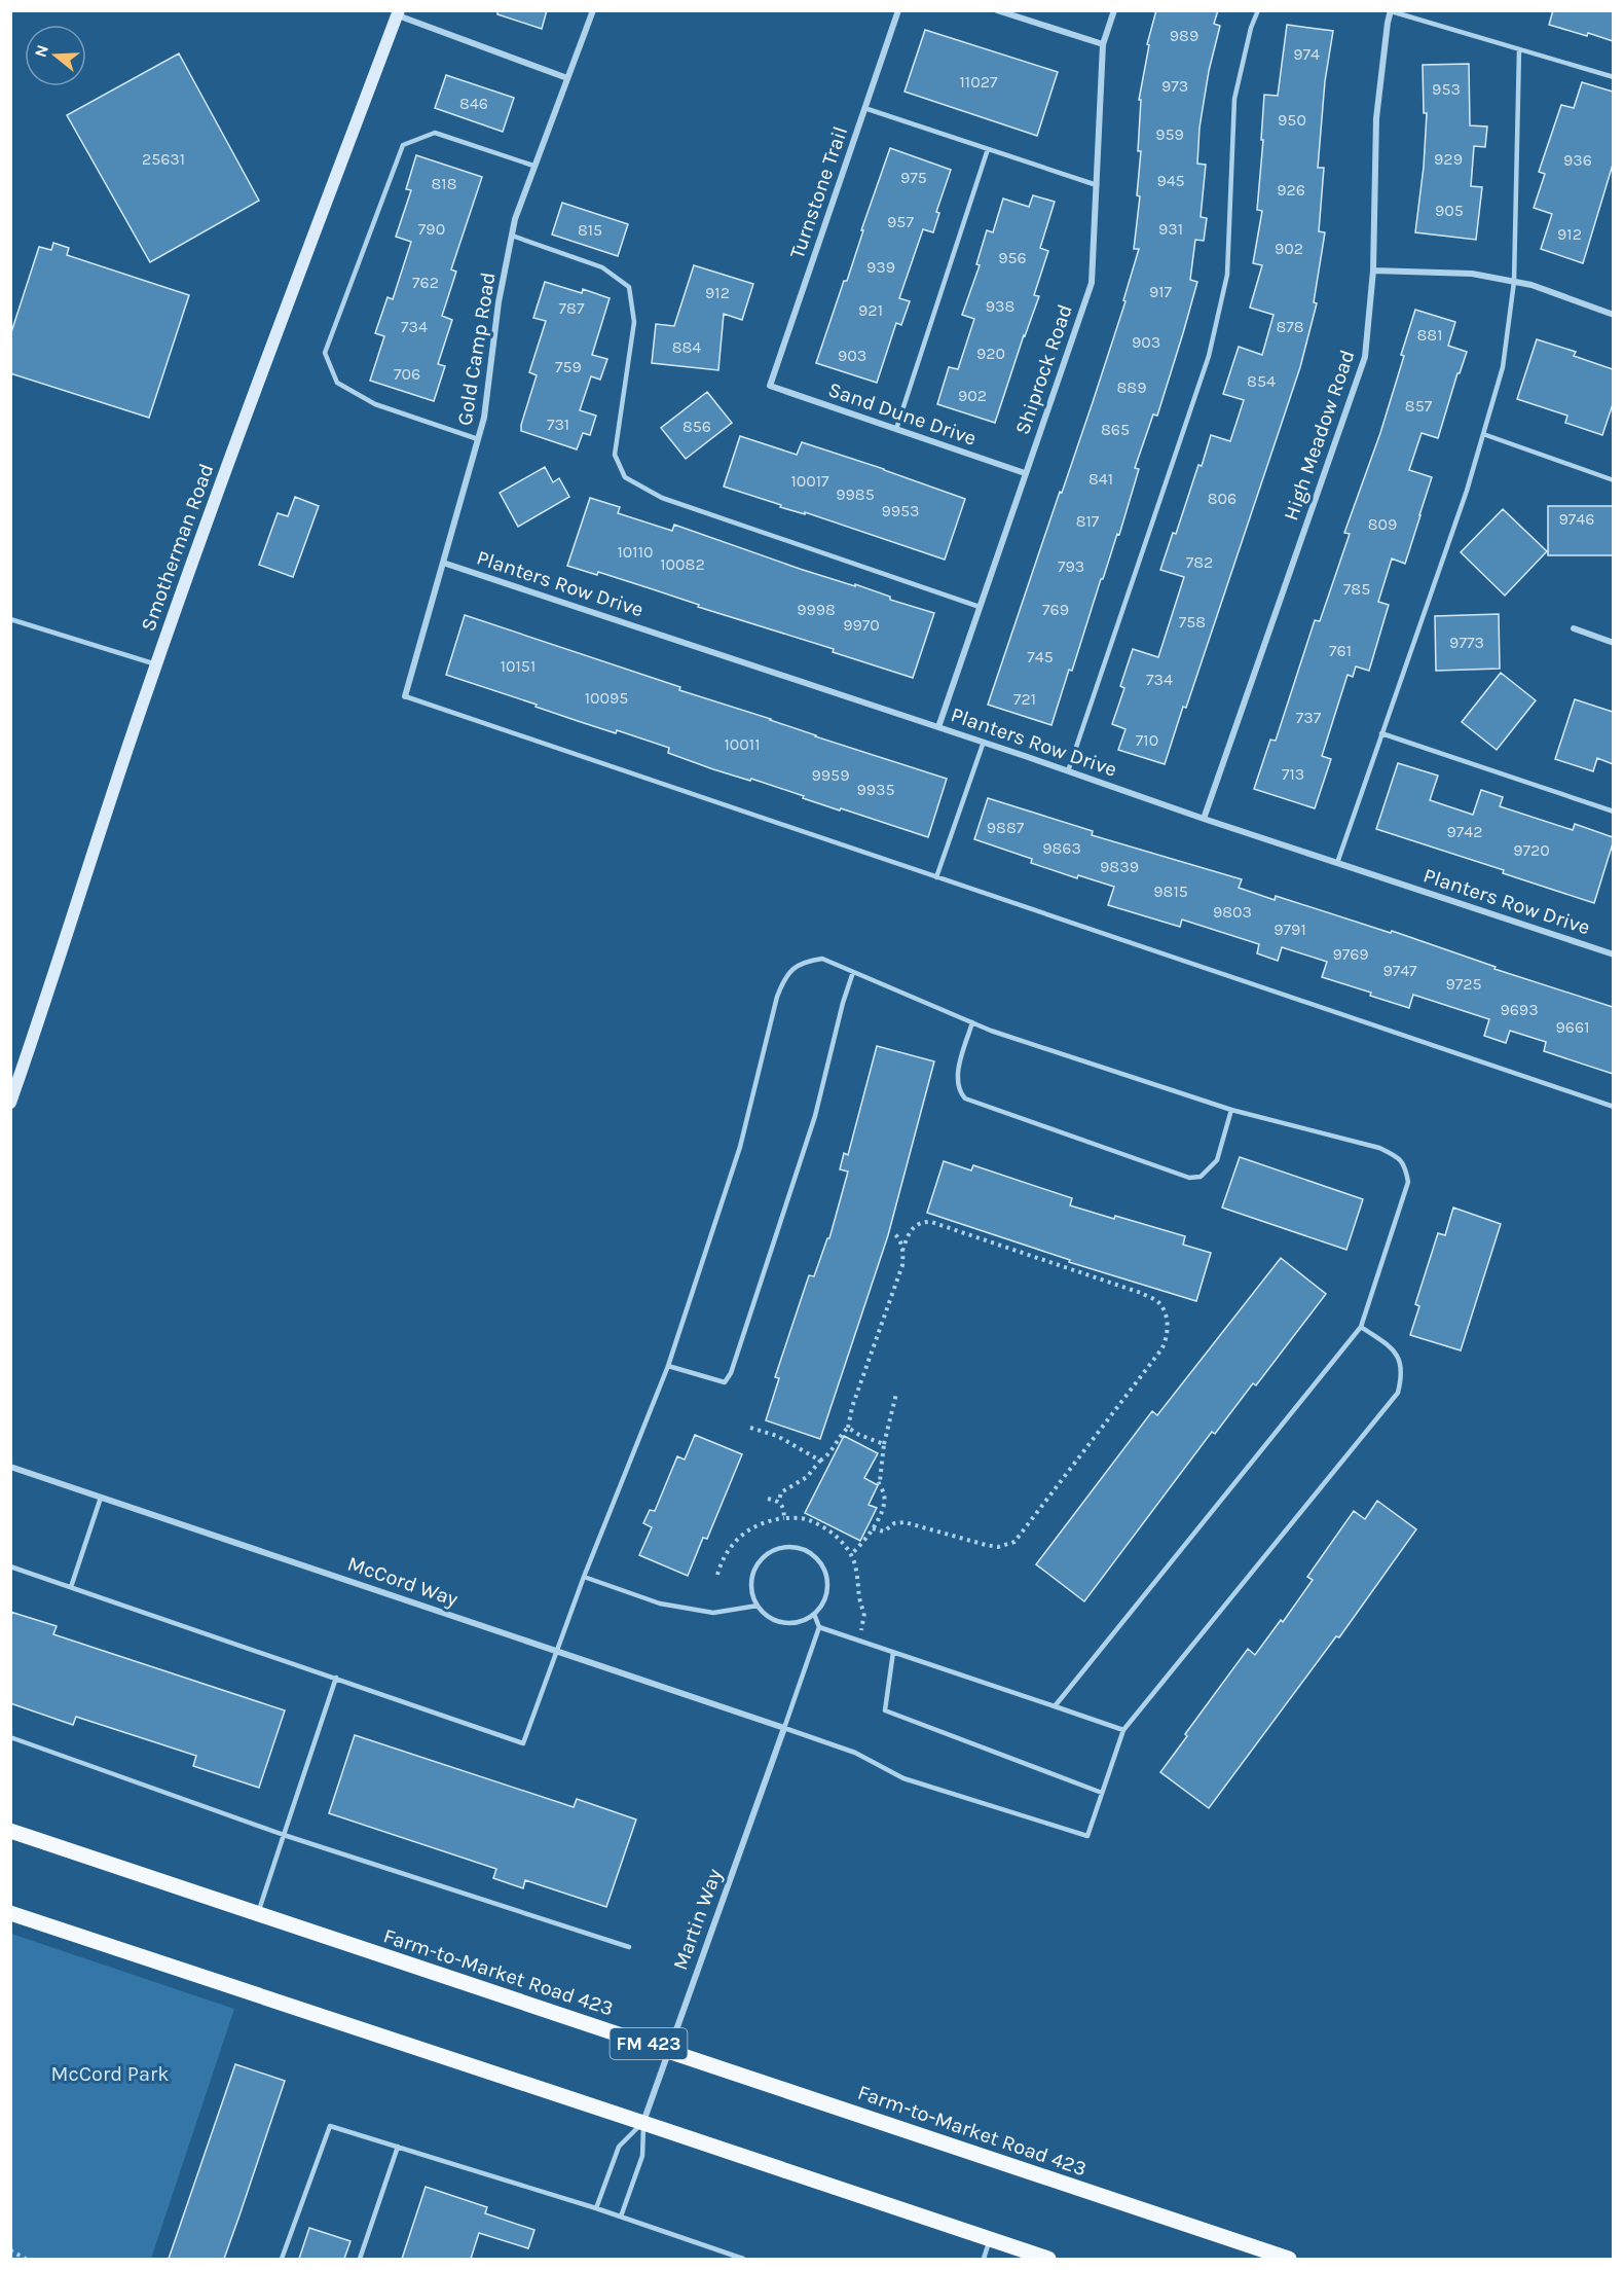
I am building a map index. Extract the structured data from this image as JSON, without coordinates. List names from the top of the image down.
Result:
{
  "streets": {
    "main road": ["Farm-to-Market Road 423", "FM 423"],
    "street": [
      "Turnstone Trail",
      "Gold Camp Road",
      "Shiprock Road",
      "Sand Dune Drive",
      "High Meadow Road",
      "Smotherman Road",
      "Planters Row Drive",
      "McCord Way",
      "Martin Way"
    ]
  },
  "crossings": [
    ["Turnstone Trail", "Sand Dune Drive"],
    ["Gold Camp Road", "Planters Row Drive"],
    ["Shiprock Road", "Sand Dune Drive"],
    ["Shiprock Road", "Planters Row Drive"],
    ["High Meadow Road", "Planters Row Drive"],
    ["McCord Way", "Martin Way"],
    ["Martin Way", "Farm-to-Market Road 423"]
  ],
  "parks": ["McCord Park"],
  "house_numbers": [
    "989",
    "974",
    "11027",
    "973",
    "953",
    "846",
    "950",
    "959",
    "25631",
    "929",
    "936",
    "975",
    "945",
    "818",
    "926",
    "905",
    "957",
    "790",
    "931",
    "815",
    "912",
    "902",
    "956",
    "939",
    "762",
    "917",
    "912",
    "938",
    "787",
    "921",
    "734",
    "878",
    "881",
    "903",
    "884",
    "920",
    "903",
    "759",
    "706",
    "854",
    "889",
    "902",
    "857",
    "731",
    "856",
    "865",
    "841",
    "10017",
    "9985",
    "806",
    "9953",
    "9746",
    "817",
    "809",
    "10110",
    "782",
    "10082",
    "793",
    "785",
    "9998",
    "769",
    "758",
    "9970",
    "9773",
    "761",
    "745",
    "10151",
    "734",
    "10095",
    "721",
    "737",
    "710",
    "10011",
    "713",
    "9959",
    "9935",
    "9887",
    "9742",
    "9863",
    "9720",
    "9839",
    "9815",
    "9803",
    "9791",
    "9769",
    "9747",
    "9725",
    "9693",
    "9661"
  ],
  "north": "left"
}
